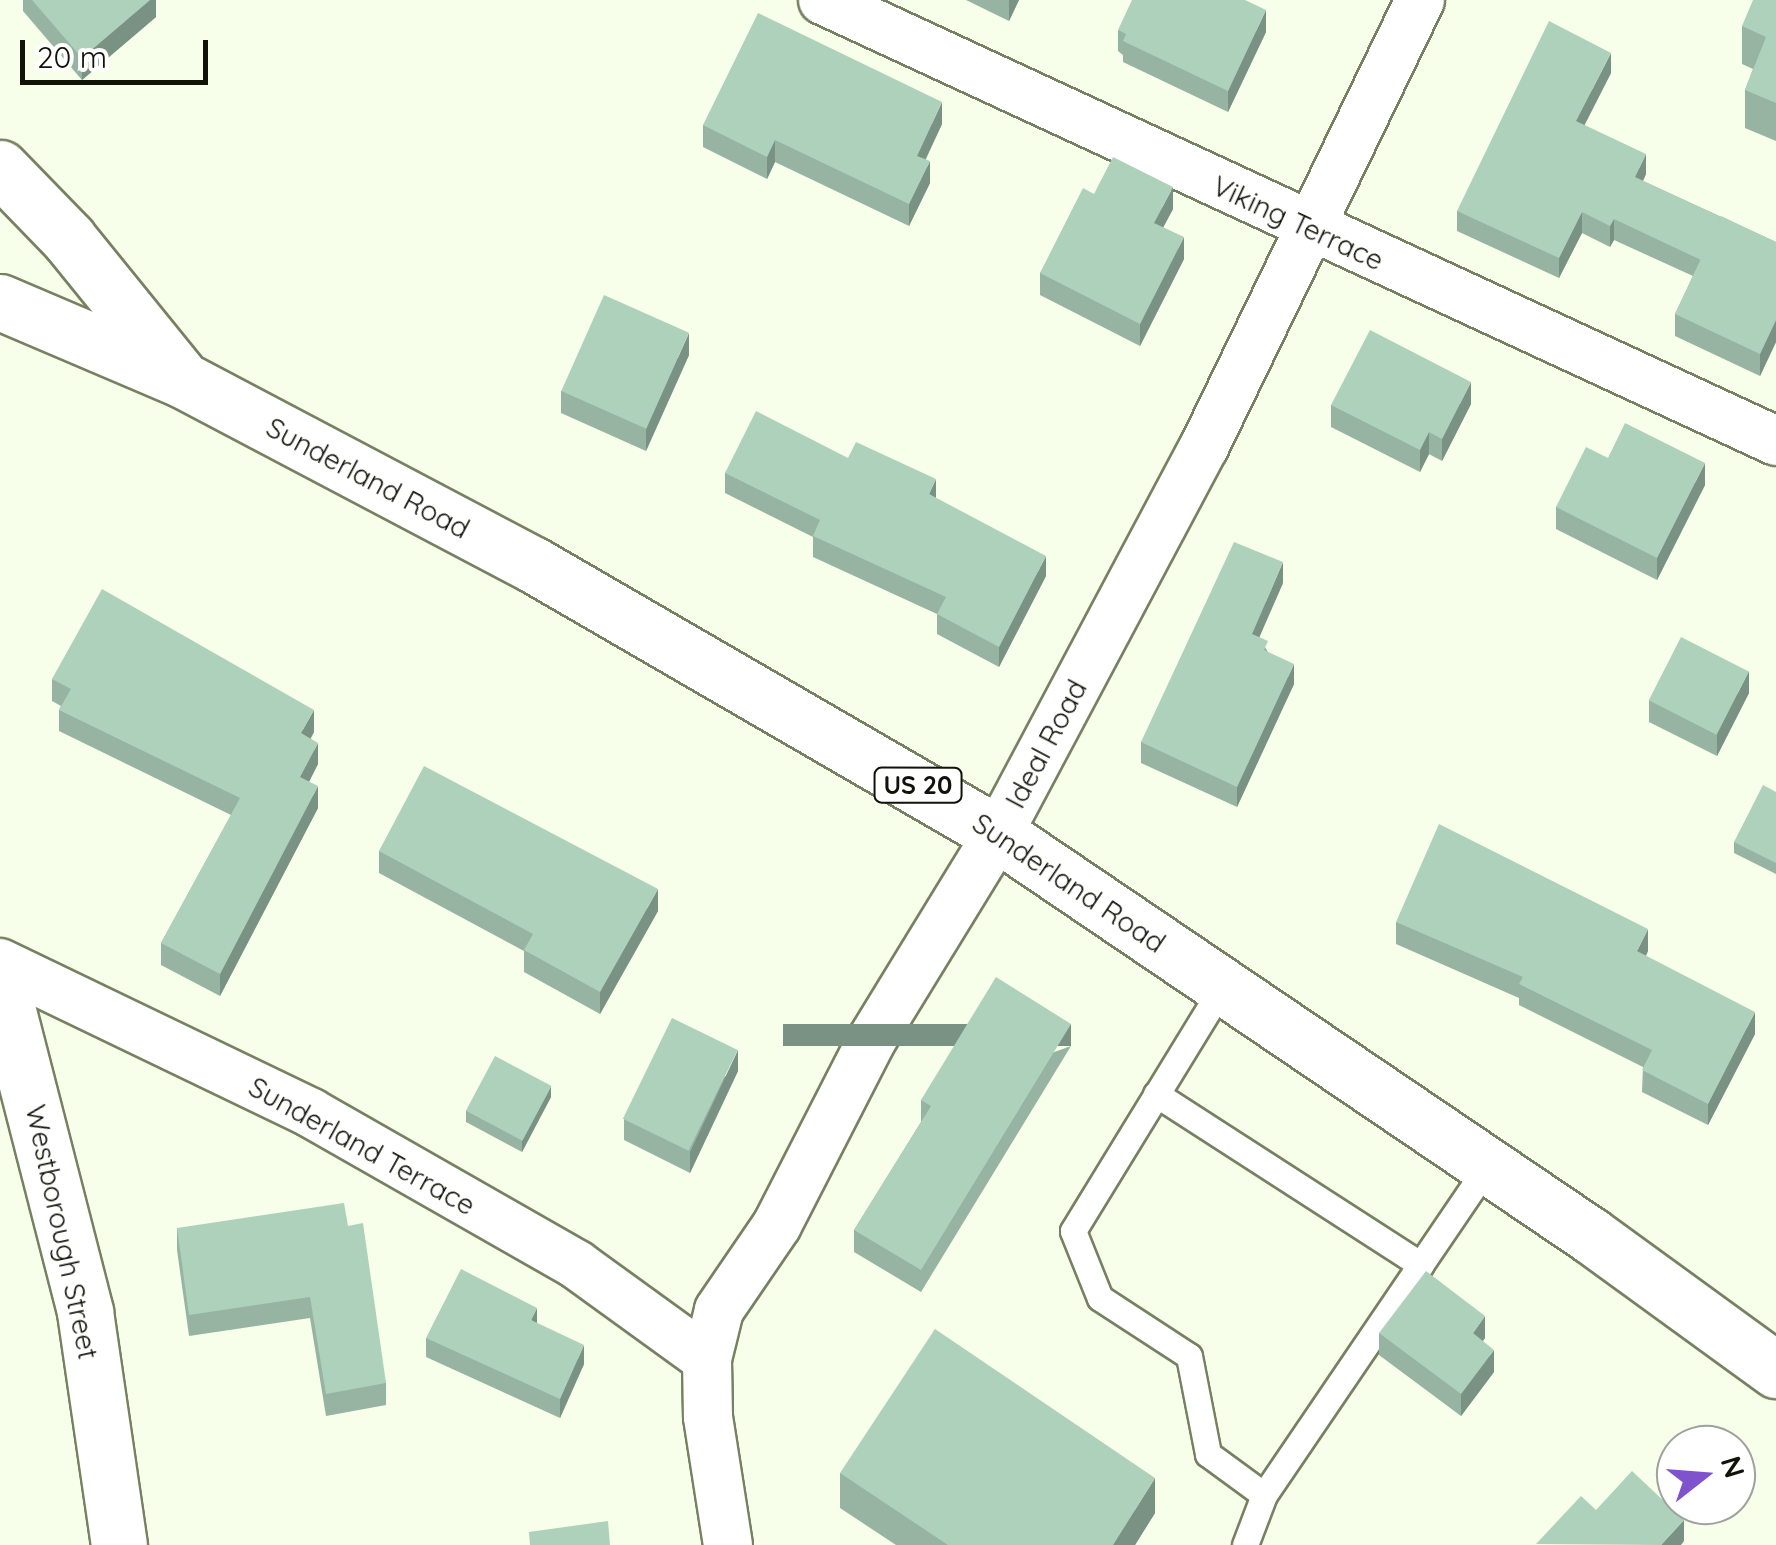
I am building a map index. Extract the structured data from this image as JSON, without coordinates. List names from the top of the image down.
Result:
{
  "streets": {
    "main road": ["Sunderland Road", "US 20", "Westborough Street"],
    "street": ["Viking Terrace", "Ideal Road", "Sunderland Terrace"]
  },
  "crossings": [
    ["Viking Terrace", "Ideal Road"],
    ["Sunderland Road", "Ideal Road"],
    ["Ideal Road", "Sunderland Terrace"]
  ],
  "scale_bar": "20 m",
  "north": "right"
}
